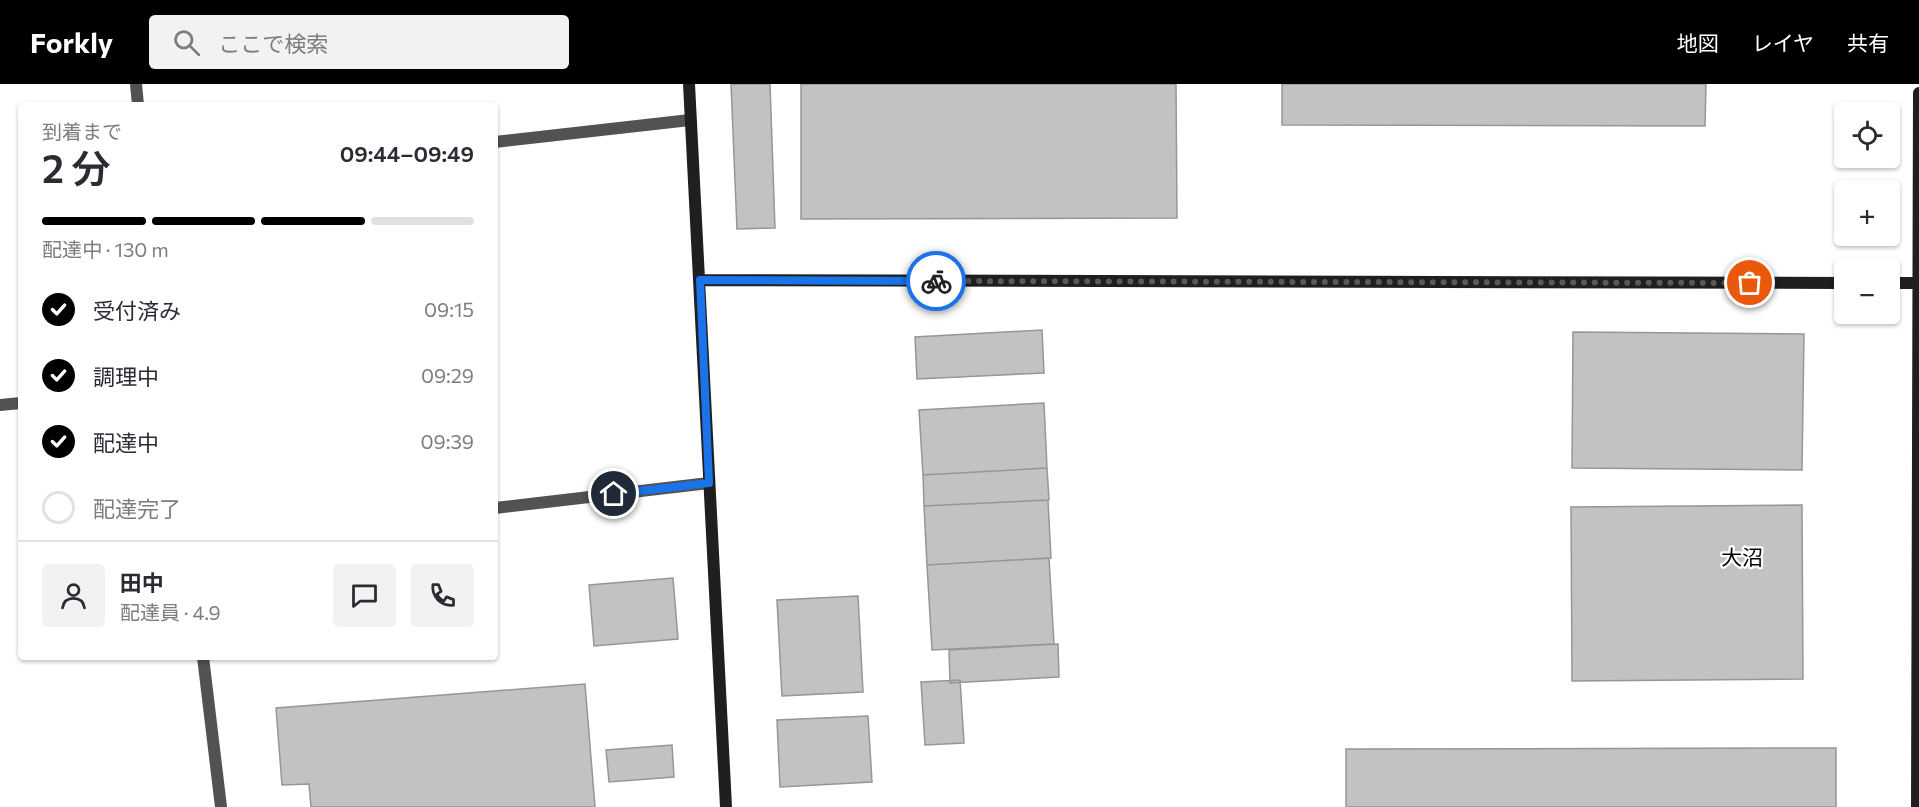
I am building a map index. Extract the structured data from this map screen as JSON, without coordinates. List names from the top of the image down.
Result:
{
  "districts": ["大沼"],
  "page": {
    "header": "Forkly",
    "search": "ここで検索",
    "nav": ["地図", "レイヤ", "共有"],
    "map_buttons": ["+", "−"],
    "heading": ["2 分", "到着まで", "09:44–09:49"],
    "panel": ["田中", "配達員 · 4.9"],
    "bar": "配達中 · 130 m",
    "list": [
      ["受付済み", "09:15"],
      ["調理中", "09:29"],
      ["配達中", "09:39"],
      "配達完了"
    ]
  }
}
